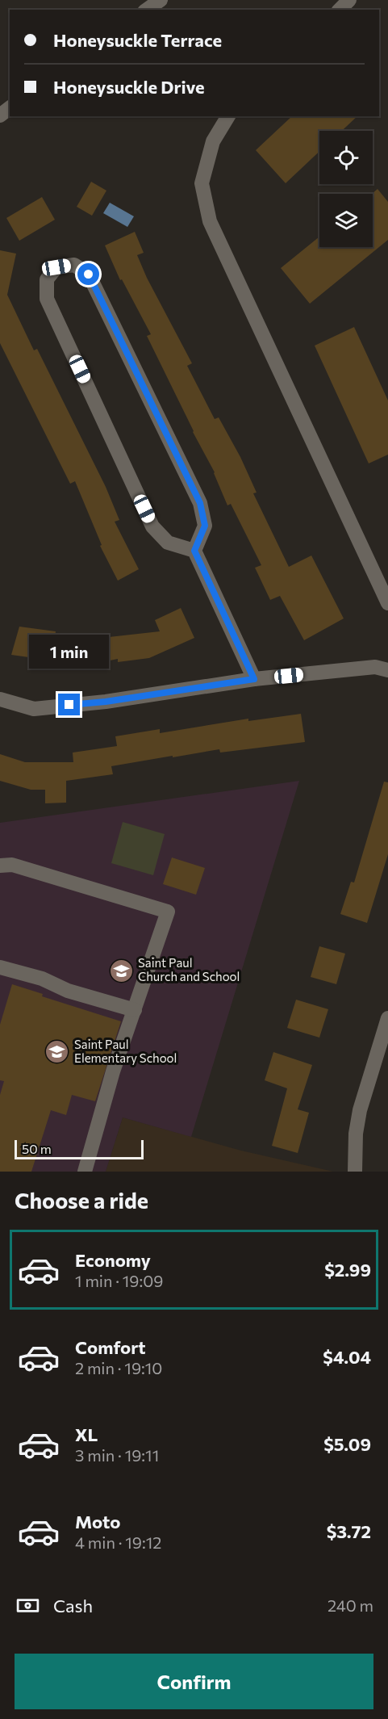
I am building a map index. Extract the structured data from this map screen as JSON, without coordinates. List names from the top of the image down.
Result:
{
  "places": {
    "school or university": ["Saint Paul Church and School", "Saint Paul Elementary School"]
  },
  "scale_bar": "50 m",
  "page": {
    "banner": ["Honeysuckle Terrace", "Honeysuckle Drive"],
    "bubble": "1 min",
    "scale": "50 m",
    "heading": "Choose a ride",
    "list": [
      {
        "name": "Economy",
        "note": "1 min · 19:09",
        "value": "$2.99"
      },
      {
        "name": "Comfort",
        "note": "2 min · 19:10",
        "value": "$4.04"
      },
      {
        "name": "XL",
        "note": "3 min · 19:11",
        "value": "$5.09"
      },
      {
        "name": "Moto",
        "note": "4 min · 19:12",
        "value": "$3.72"
      }
    ],
    "pay": ["Cash", "240 m"],
    "buttons": "Confirm"
  }
}
